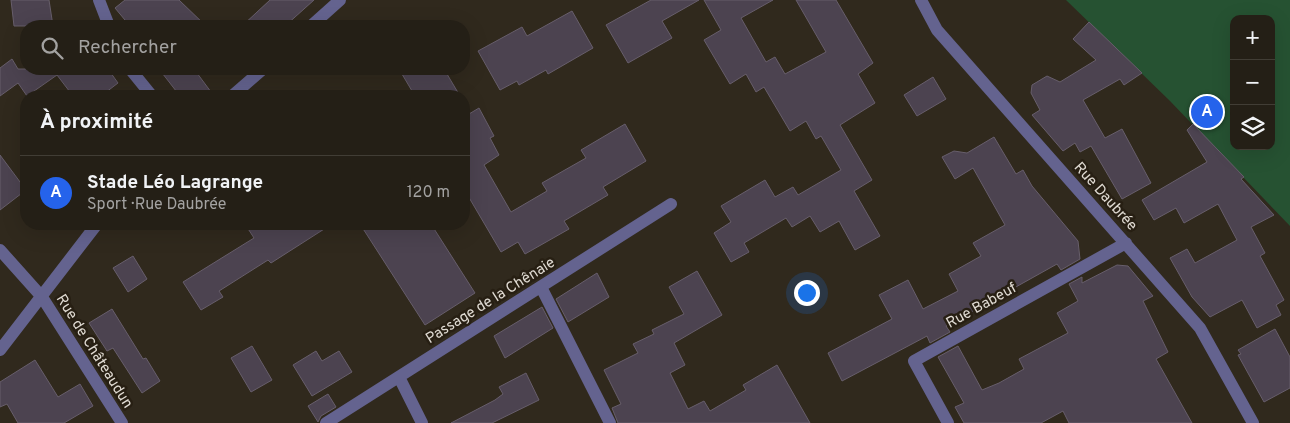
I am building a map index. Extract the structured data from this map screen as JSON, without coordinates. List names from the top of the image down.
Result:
{
  "streets": {
    "street": [
      "Rue Daubrée",
      "Passage de la Chênaie",
      "Rue Babeuf",
      "Rue de Châteaudun"
    ]
  },
  "crossings": [
    ["Rue Daubrée", "Rue Babeuf"]
  ],
  "page": {
    "map_buttons": ["+", "−"],
    "search": "Rechercher",
    "heading": "À proximité",
    "pins": "A",
    "list": [
      {
        "mark": "A",
        "name": "Stade Léo Lagrange",
        "note": "Sport · Rue Daubrée",
        "value": "120 m"
      }
    ]
  }
}
